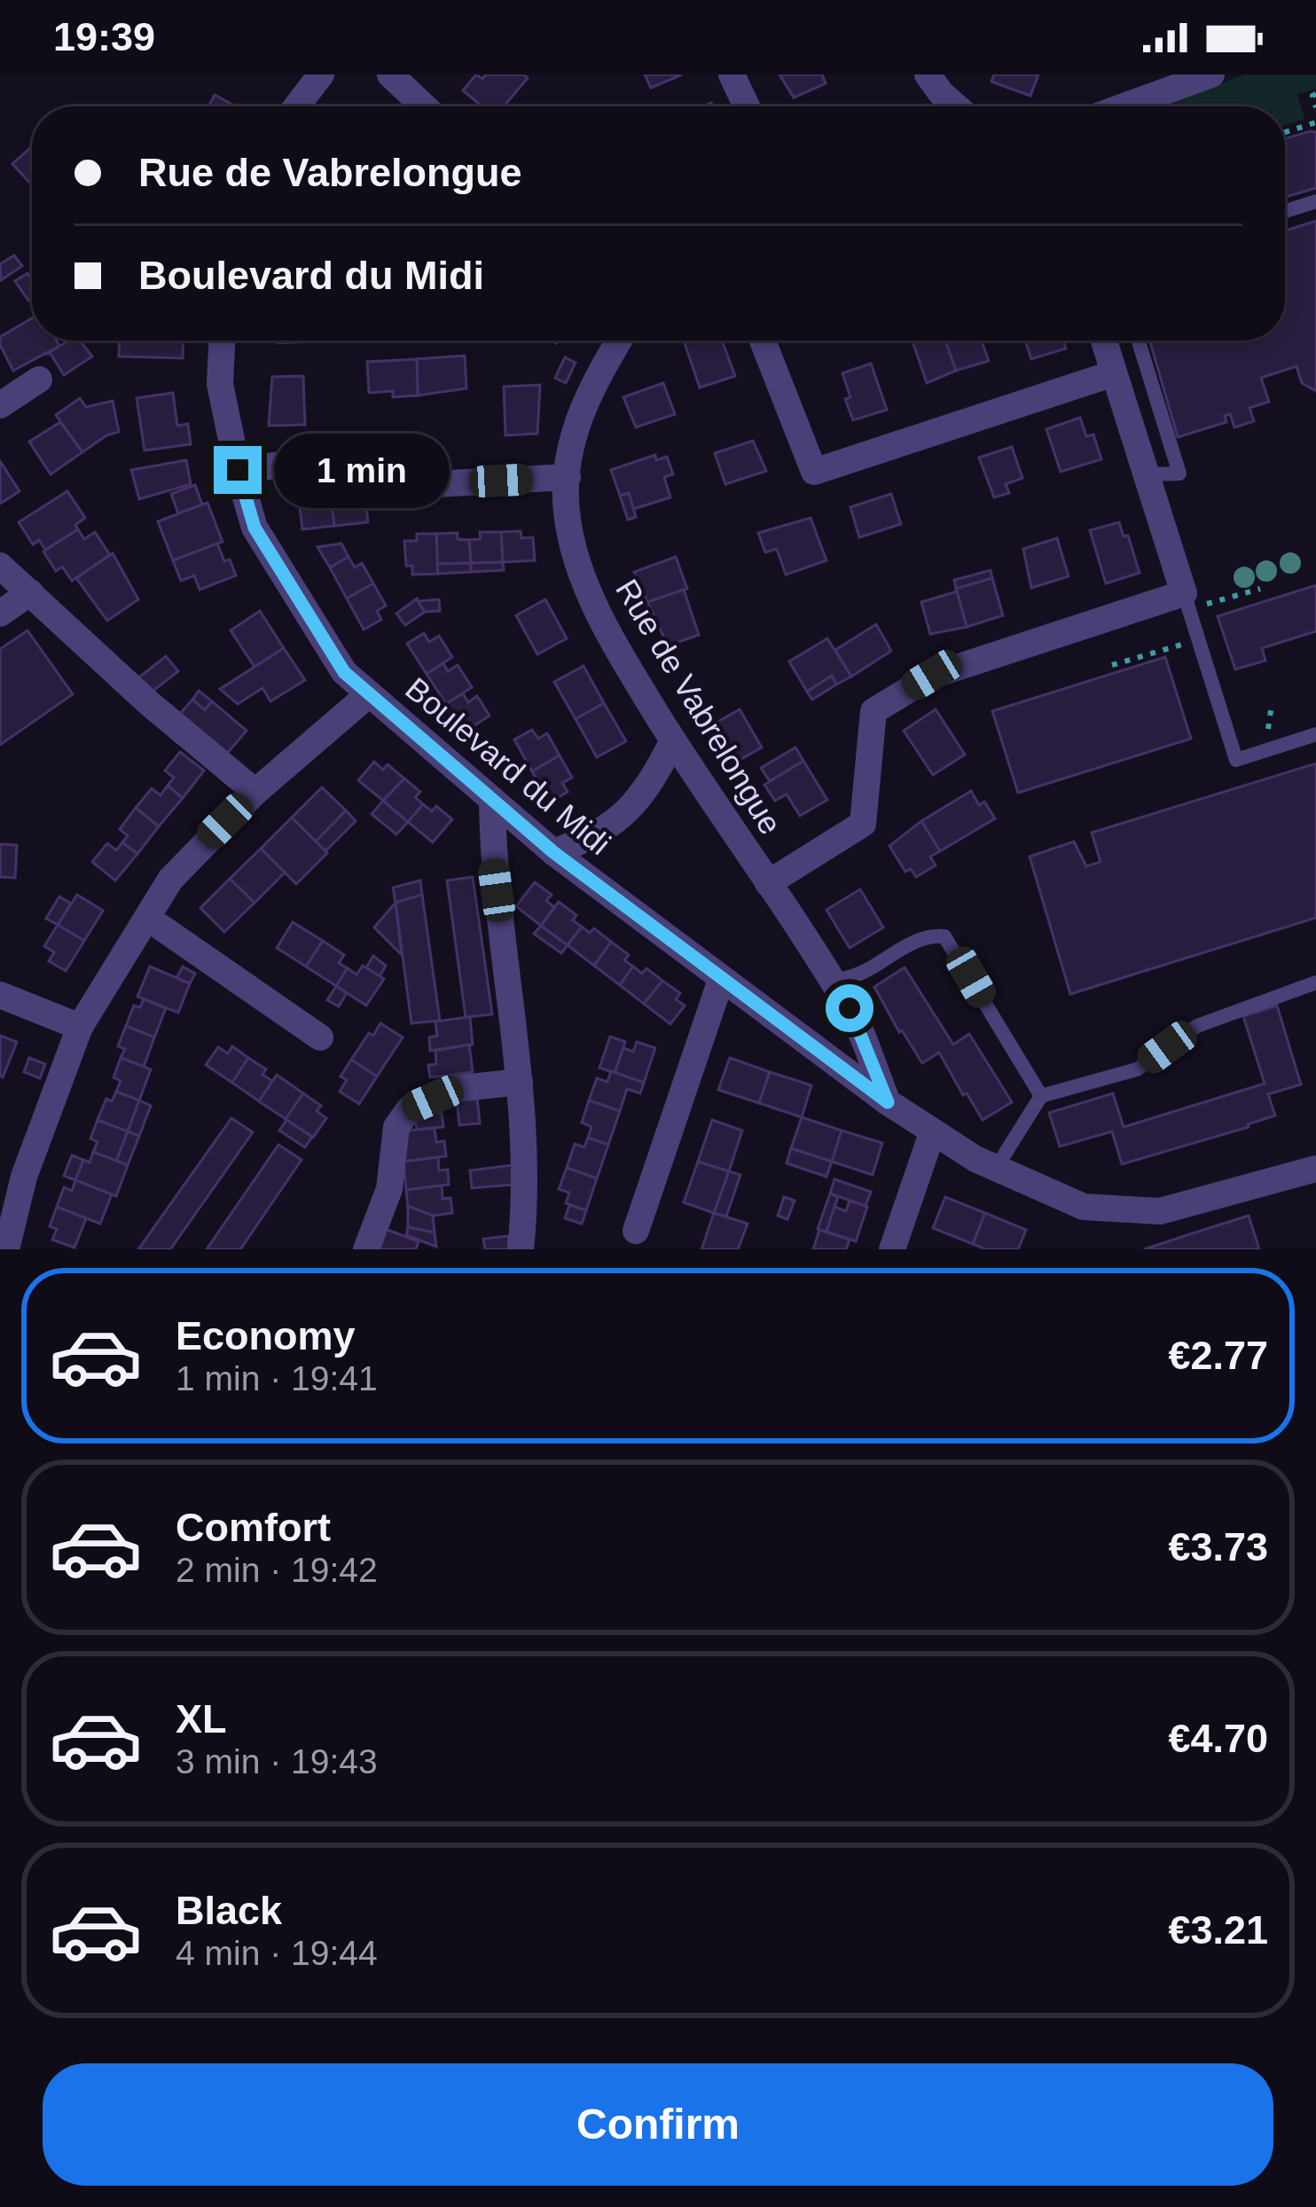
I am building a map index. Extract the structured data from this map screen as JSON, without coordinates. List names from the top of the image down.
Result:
{
  "streets": {
    "street": ["Rue de Vabrelongue", "Boulevard du Midi"]
  },
  "crossings": [
    ["Rue de Vabrelongue", "Boulevard du Midi"]
  ],
  "page": {
    "status": "19:39",
    "banner": ["Rue de Vabrelongue", "Boulevard du Midi"],
    "bubble": "1 min",
    "list": [
      {
        "name": "Economy",
        "note": "1 min · 19:41",
        "value": "€2.77"
      },
      {
        "name": "Comfort",
        "note": "2 min · 19:42",
        "value": "€3.73"
      },
      {
        "name": "XL",
        "note": "3 min · 19:43",
        "value": "€4.70"
      },
      {
        "name": "Black",
        "note": "4 min · 19:44",
        "value": "€3.21"
      }
    ],
    "buttons": "Confirm"
  }
}
